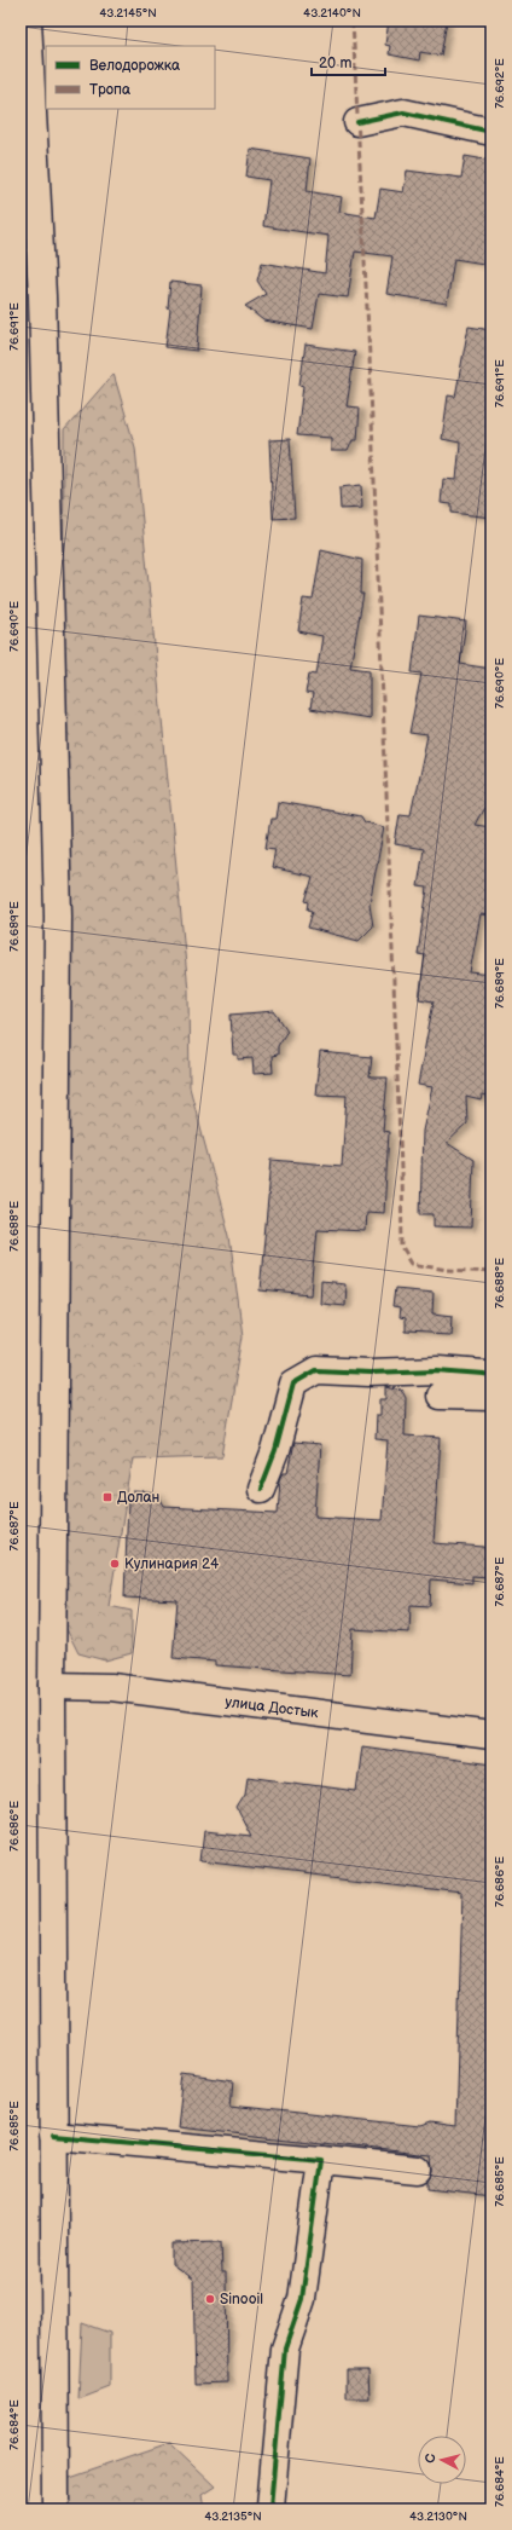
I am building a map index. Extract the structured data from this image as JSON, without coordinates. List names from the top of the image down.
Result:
{
  "streets": {
    "main road": ["улица Достык"]
  },
  "places": {
    "transit": ["Долан"],
    "other": ["Кулинария 24", "Sinooil"]
  },
  "legend": ["Велодорожка", "Тропа"],
  "scale_bar": "20 m",
  "north": "left",
  "coordinates": [
    "43.2145°N",
    "43.2140°N",
    "76.692°E",
    "76.691°E",
    "76.690°E",
    "76.689°E",
    "76.688°E",
    "76.687°E",
    "76.686°E",
    "76.685°E",
    "76.684°E",
    "43.2135°N",
    "43.2130°N"
  ]
}
